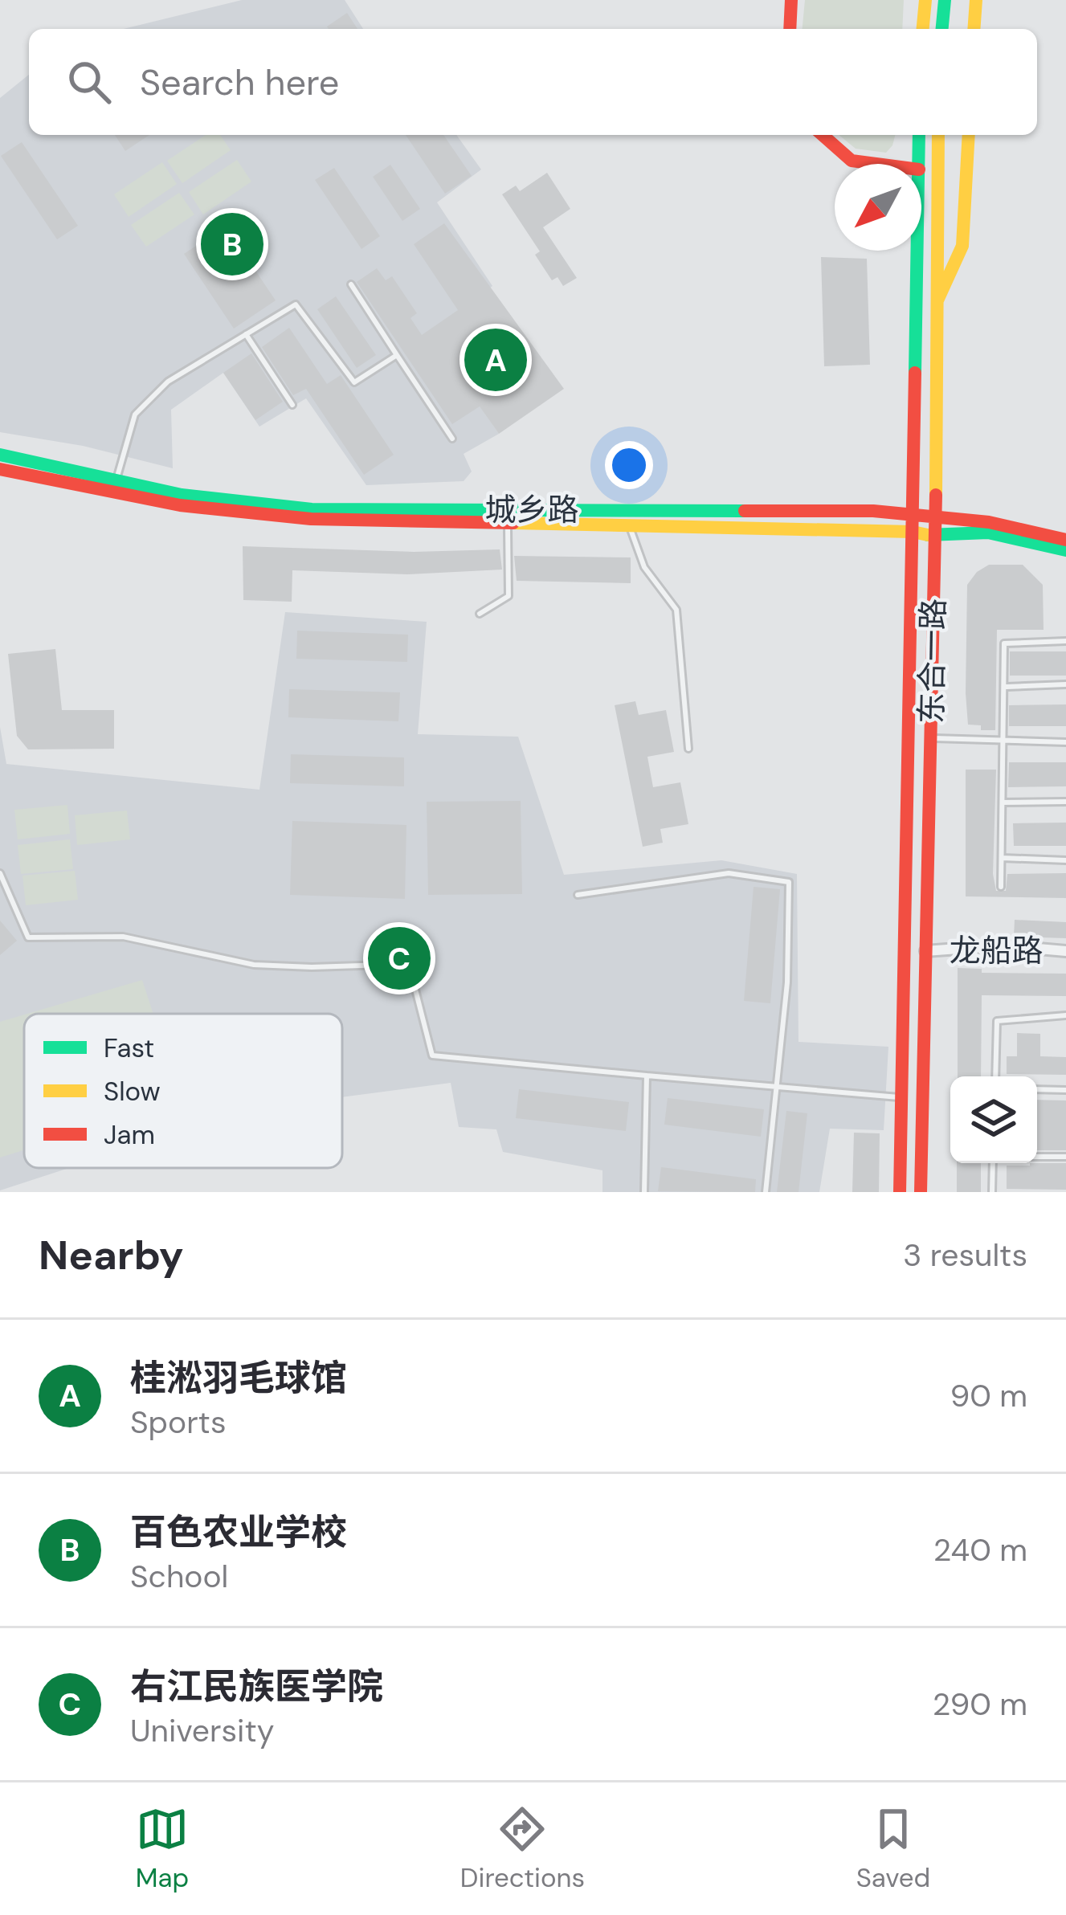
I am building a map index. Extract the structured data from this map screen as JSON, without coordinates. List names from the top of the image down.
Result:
{
  "streets": {
    "main road": ["城乡路", "东合一路"],
    "street": ["龙船路"]
  },
  "crossings": [
    ["城乡路", "东合一路"],
    ["东合一路", "龙船路"]
  ],
  "legend": ["Fast", "Slow", "Jam"],
  "north": "bottom left",
  "page": {
    "search": "Search here",
    "pins": ["B", "A", "C"],
    "heading": ["Nearby", "3 results"],
    "list": [
      {
        "mark": "A",
        "name": "桂淞羽毛球馆",
        "note": "Sports",
        "value": "90 m"
      },
      {
        "mark": "B",
        "name": "百色农业学校",
        "note": "School",
        "value": "240 m"
      },
      {
        "mark": "C",
        "name": "右江民族医学院",
        "note": "University",
        "value": "290 m"
      }
    ],
    "nav": ["Map", "Directions", "Saved"]
  }
}
